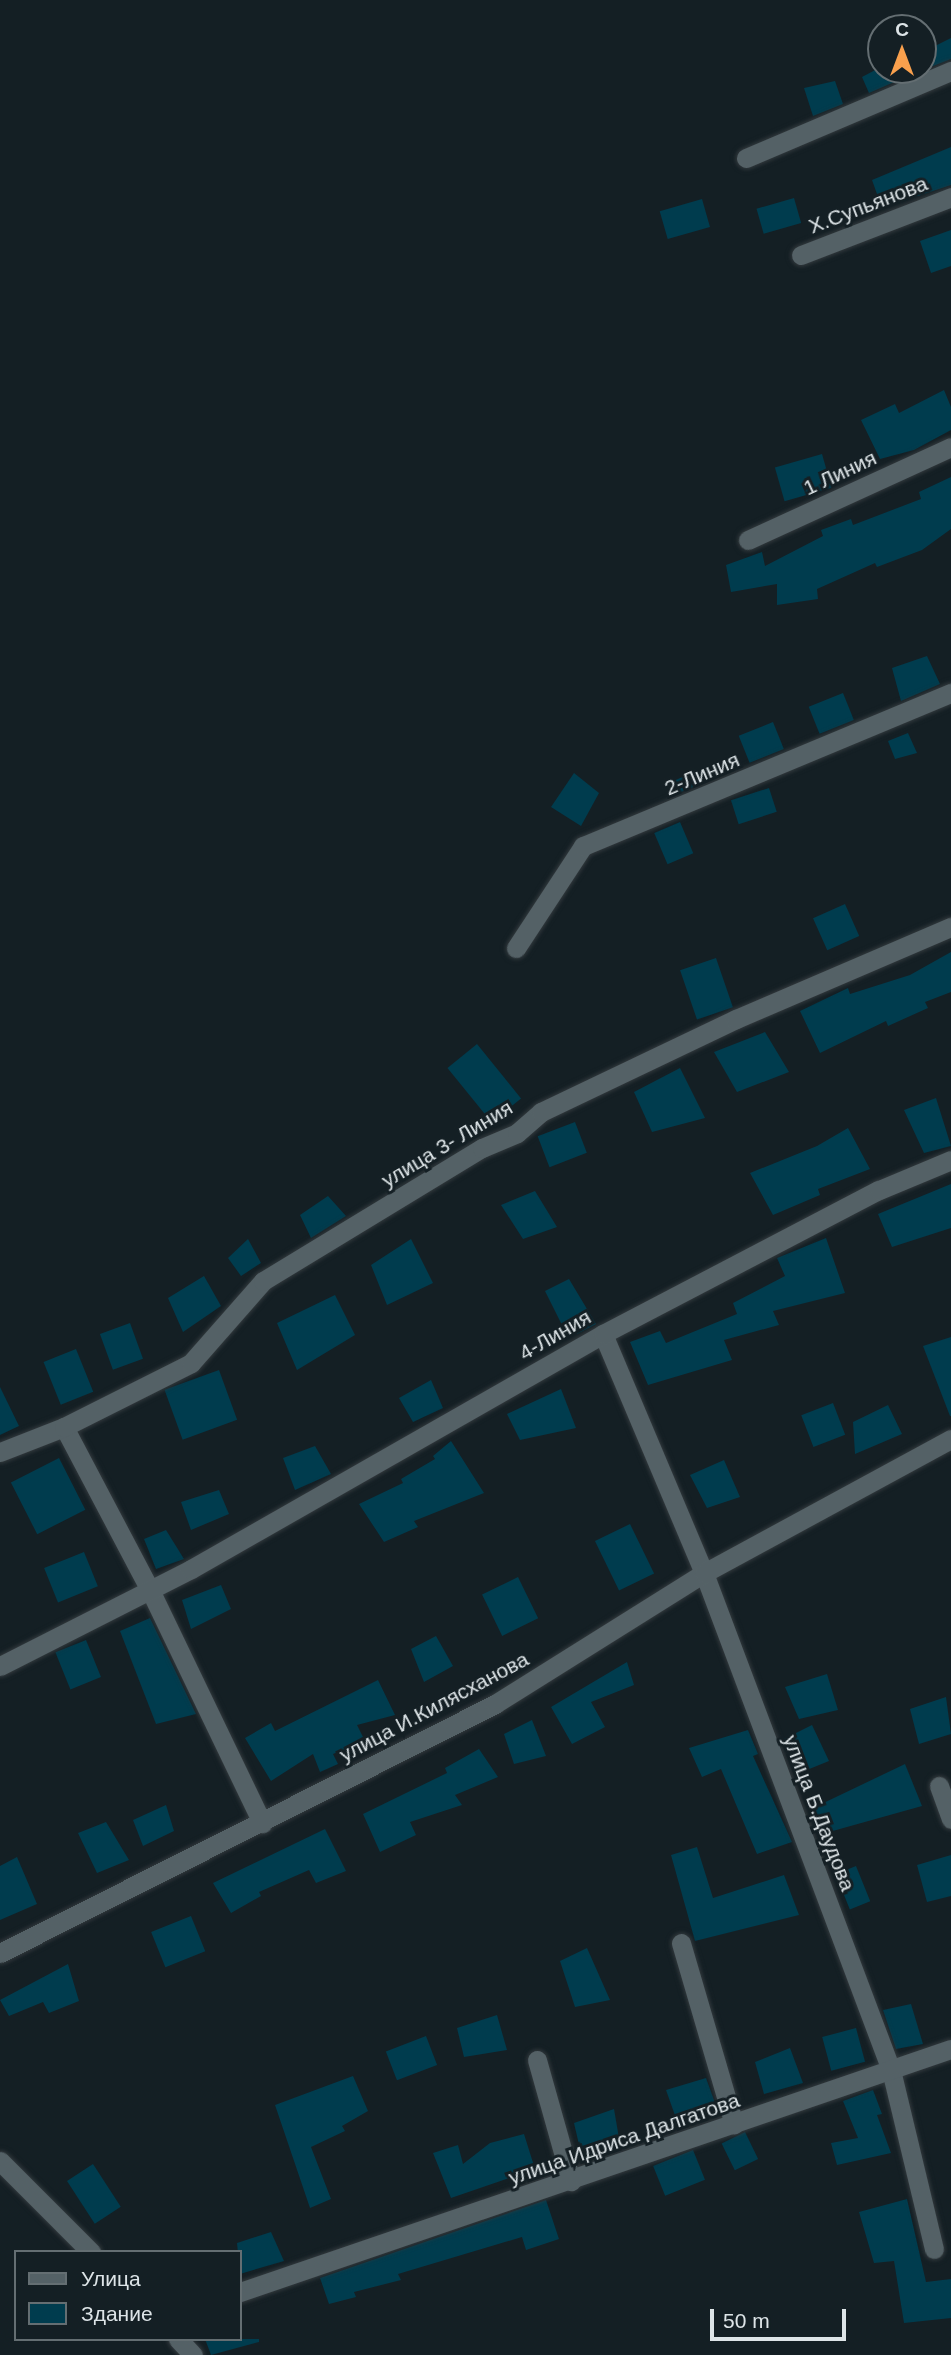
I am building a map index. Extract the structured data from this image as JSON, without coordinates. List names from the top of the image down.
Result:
{
  "streets": {
    "street": [
      "Х.Супьянова",
      "1 Линия",
      "2-Линия",
      "улица 3- Линия",
      "4-Линия",
      "улица И.Килясханова",
      "улица Б.Даудова",
      "улица Идриса Далгатова"
    ]
  },
  "crossings": [
    ["4-Линия", "улица Б.Даудова"],
    ["улица И.Килясханова", "улица Б.Даудова"],
    ["улица Б.Даудова", "улица Идриса Далгатова"]
  ],
  "legend": ["Улица", "Здание"],
  "scale_bar": "50 m",
  "north": "top"
}
